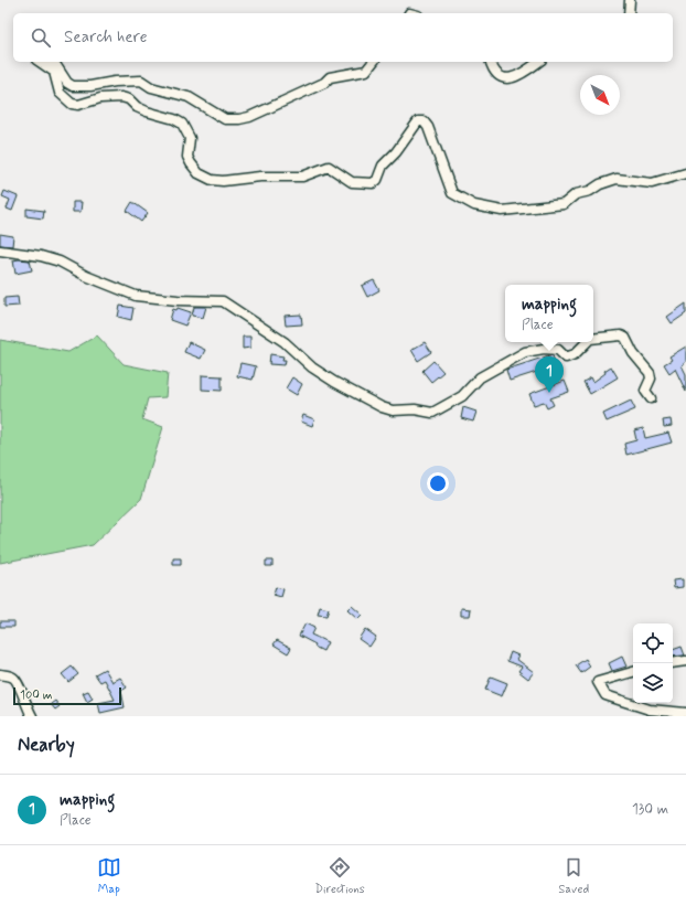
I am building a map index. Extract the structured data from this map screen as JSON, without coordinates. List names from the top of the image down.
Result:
{
  "scale_bar": "100 m",
  "north": "bottom right",
  "page": {
    "search": "Search here",
    "popup": ["mapping", "Place"],
    "pins": "1",
    "scale": "100 m",
    "heading": "Nearby",
    "list": [
      {
        "mark": "1",
        "name": "mapping",
        "note": "Place",
        "value": "130 m"
      }
    ],
    "nav": ["Map", "Directions", "Saved"]
  }
}
